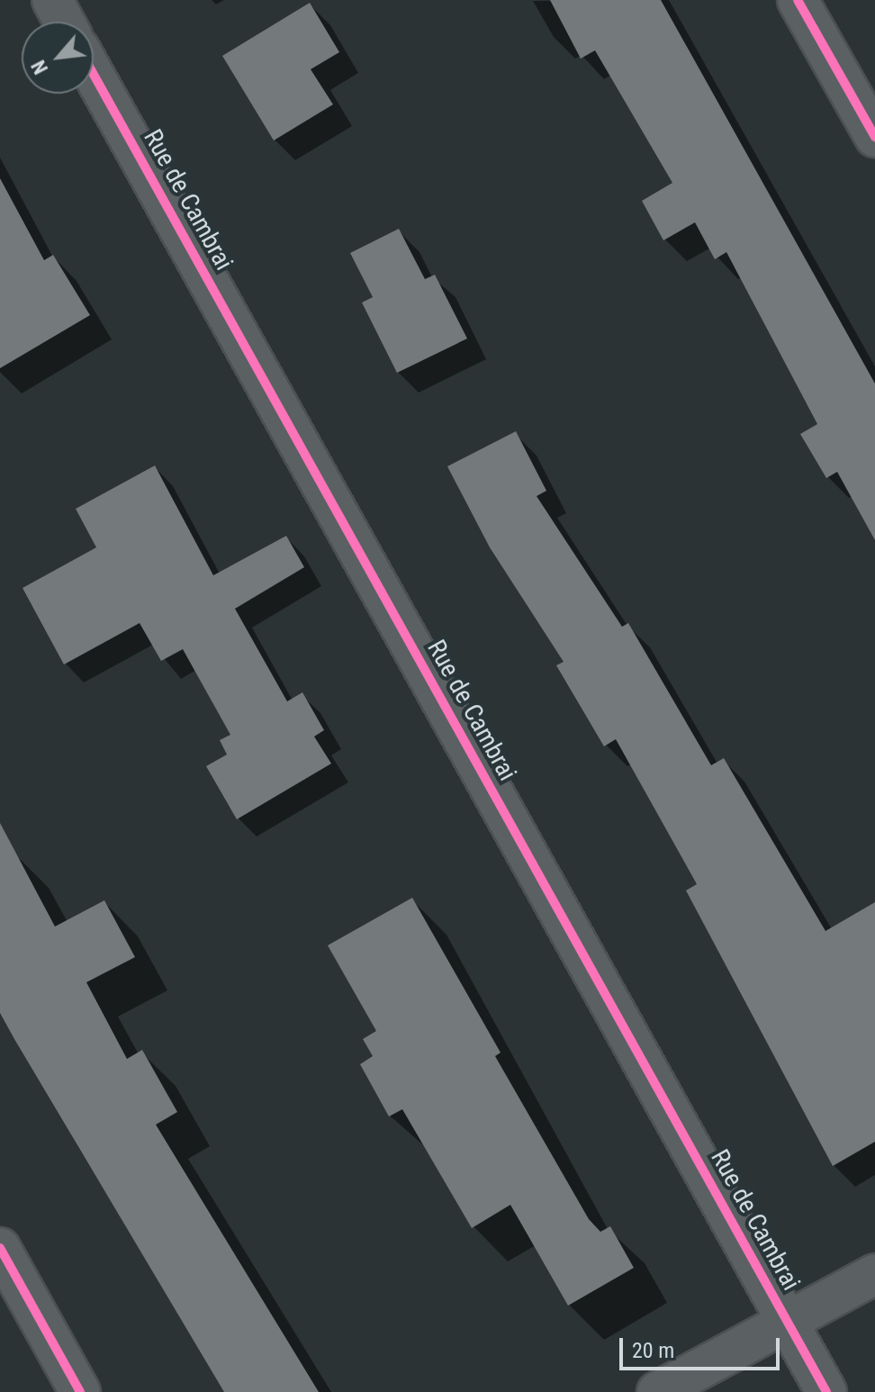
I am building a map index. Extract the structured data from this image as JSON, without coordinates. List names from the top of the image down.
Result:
{
  "streets": {
    "street": ["Rue de Cambrai"]
  },
  "scale_bar": "20 m",
  "north": "bottom left"
}
